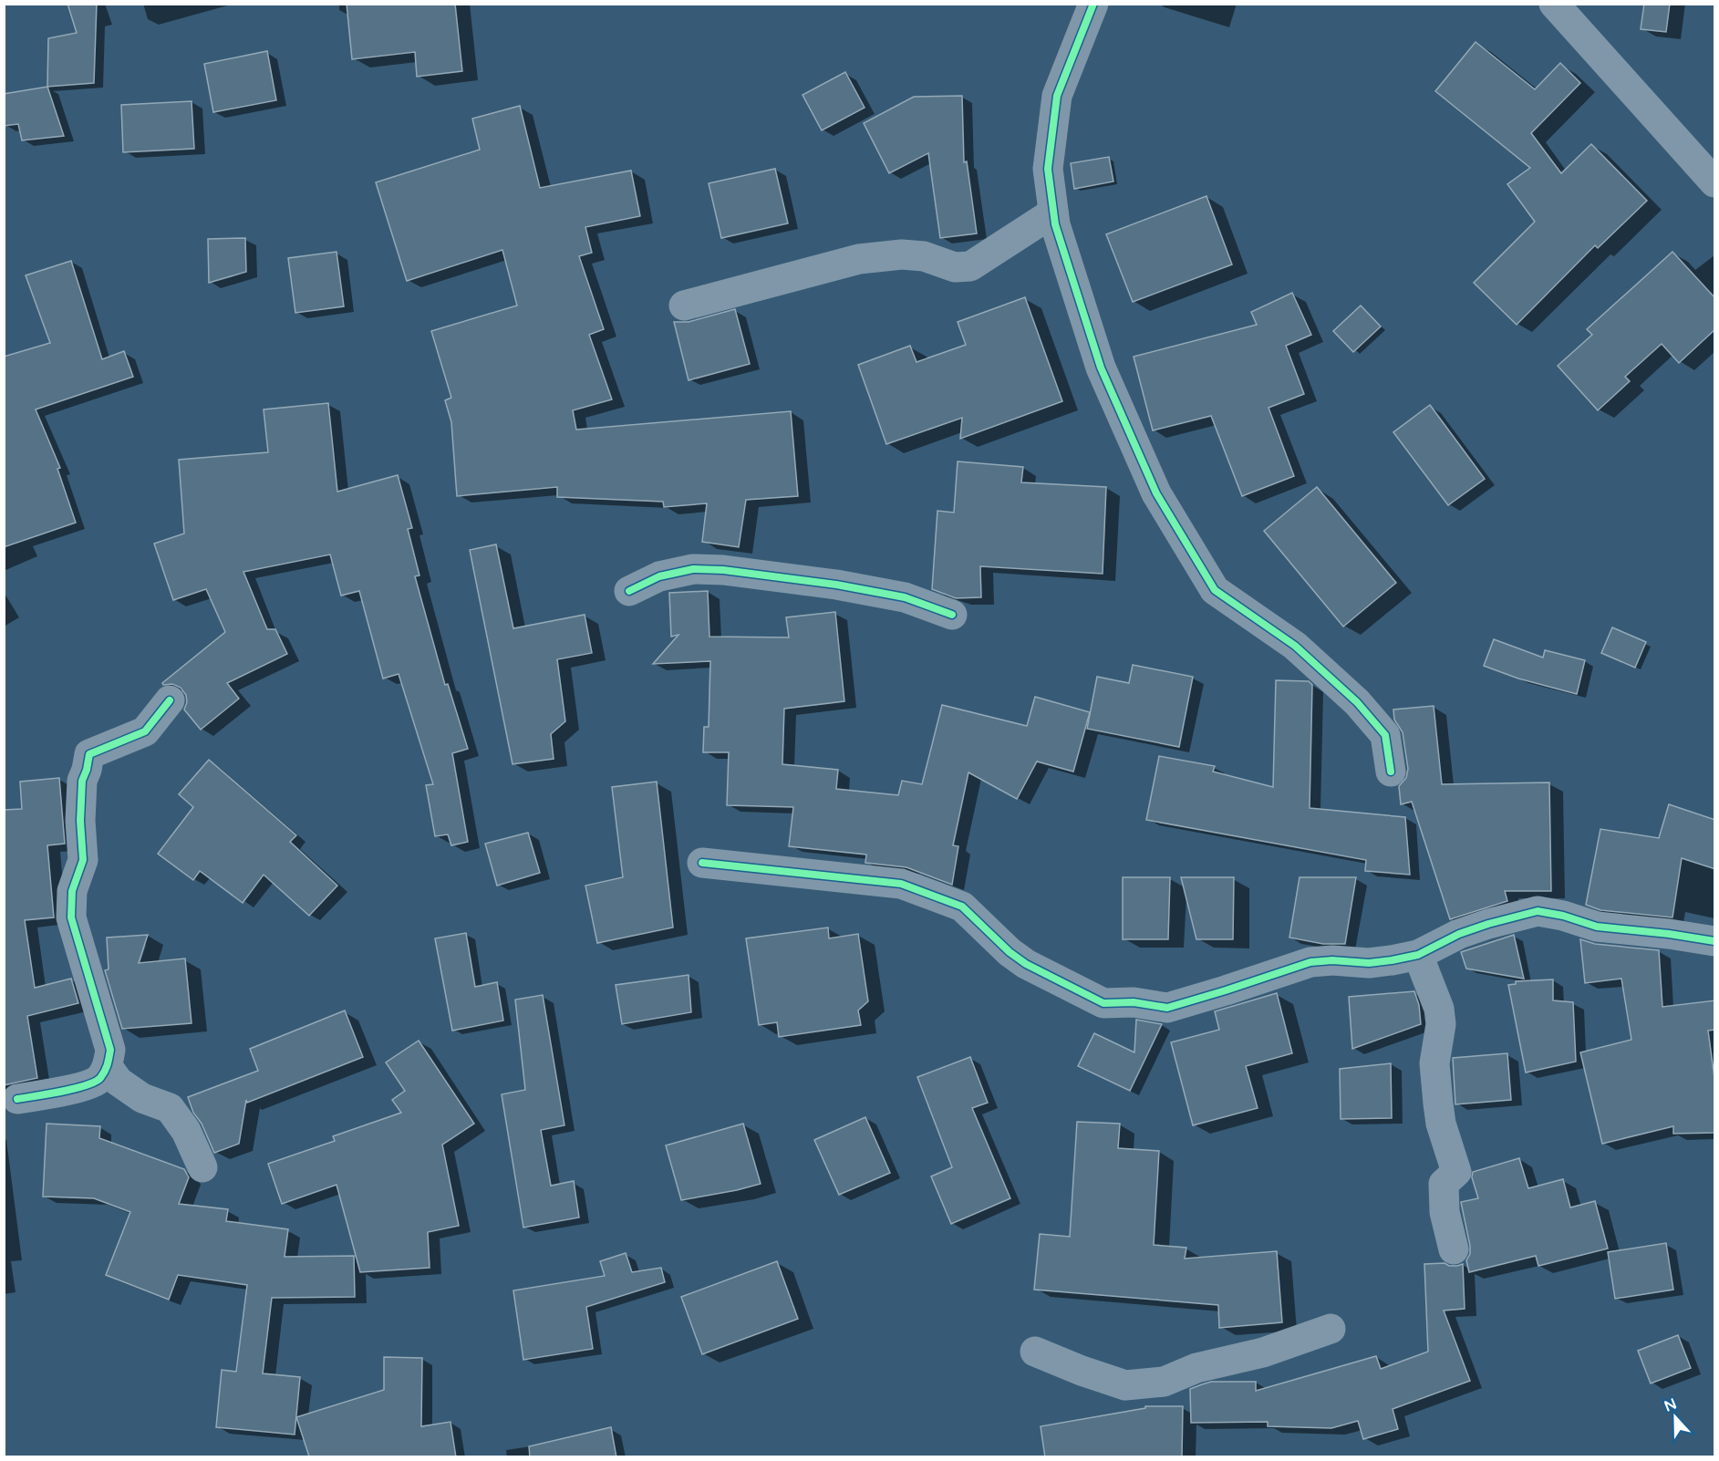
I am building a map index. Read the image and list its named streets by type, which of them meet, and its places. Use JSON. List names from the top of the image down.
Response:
{
  "north": "top"
}
